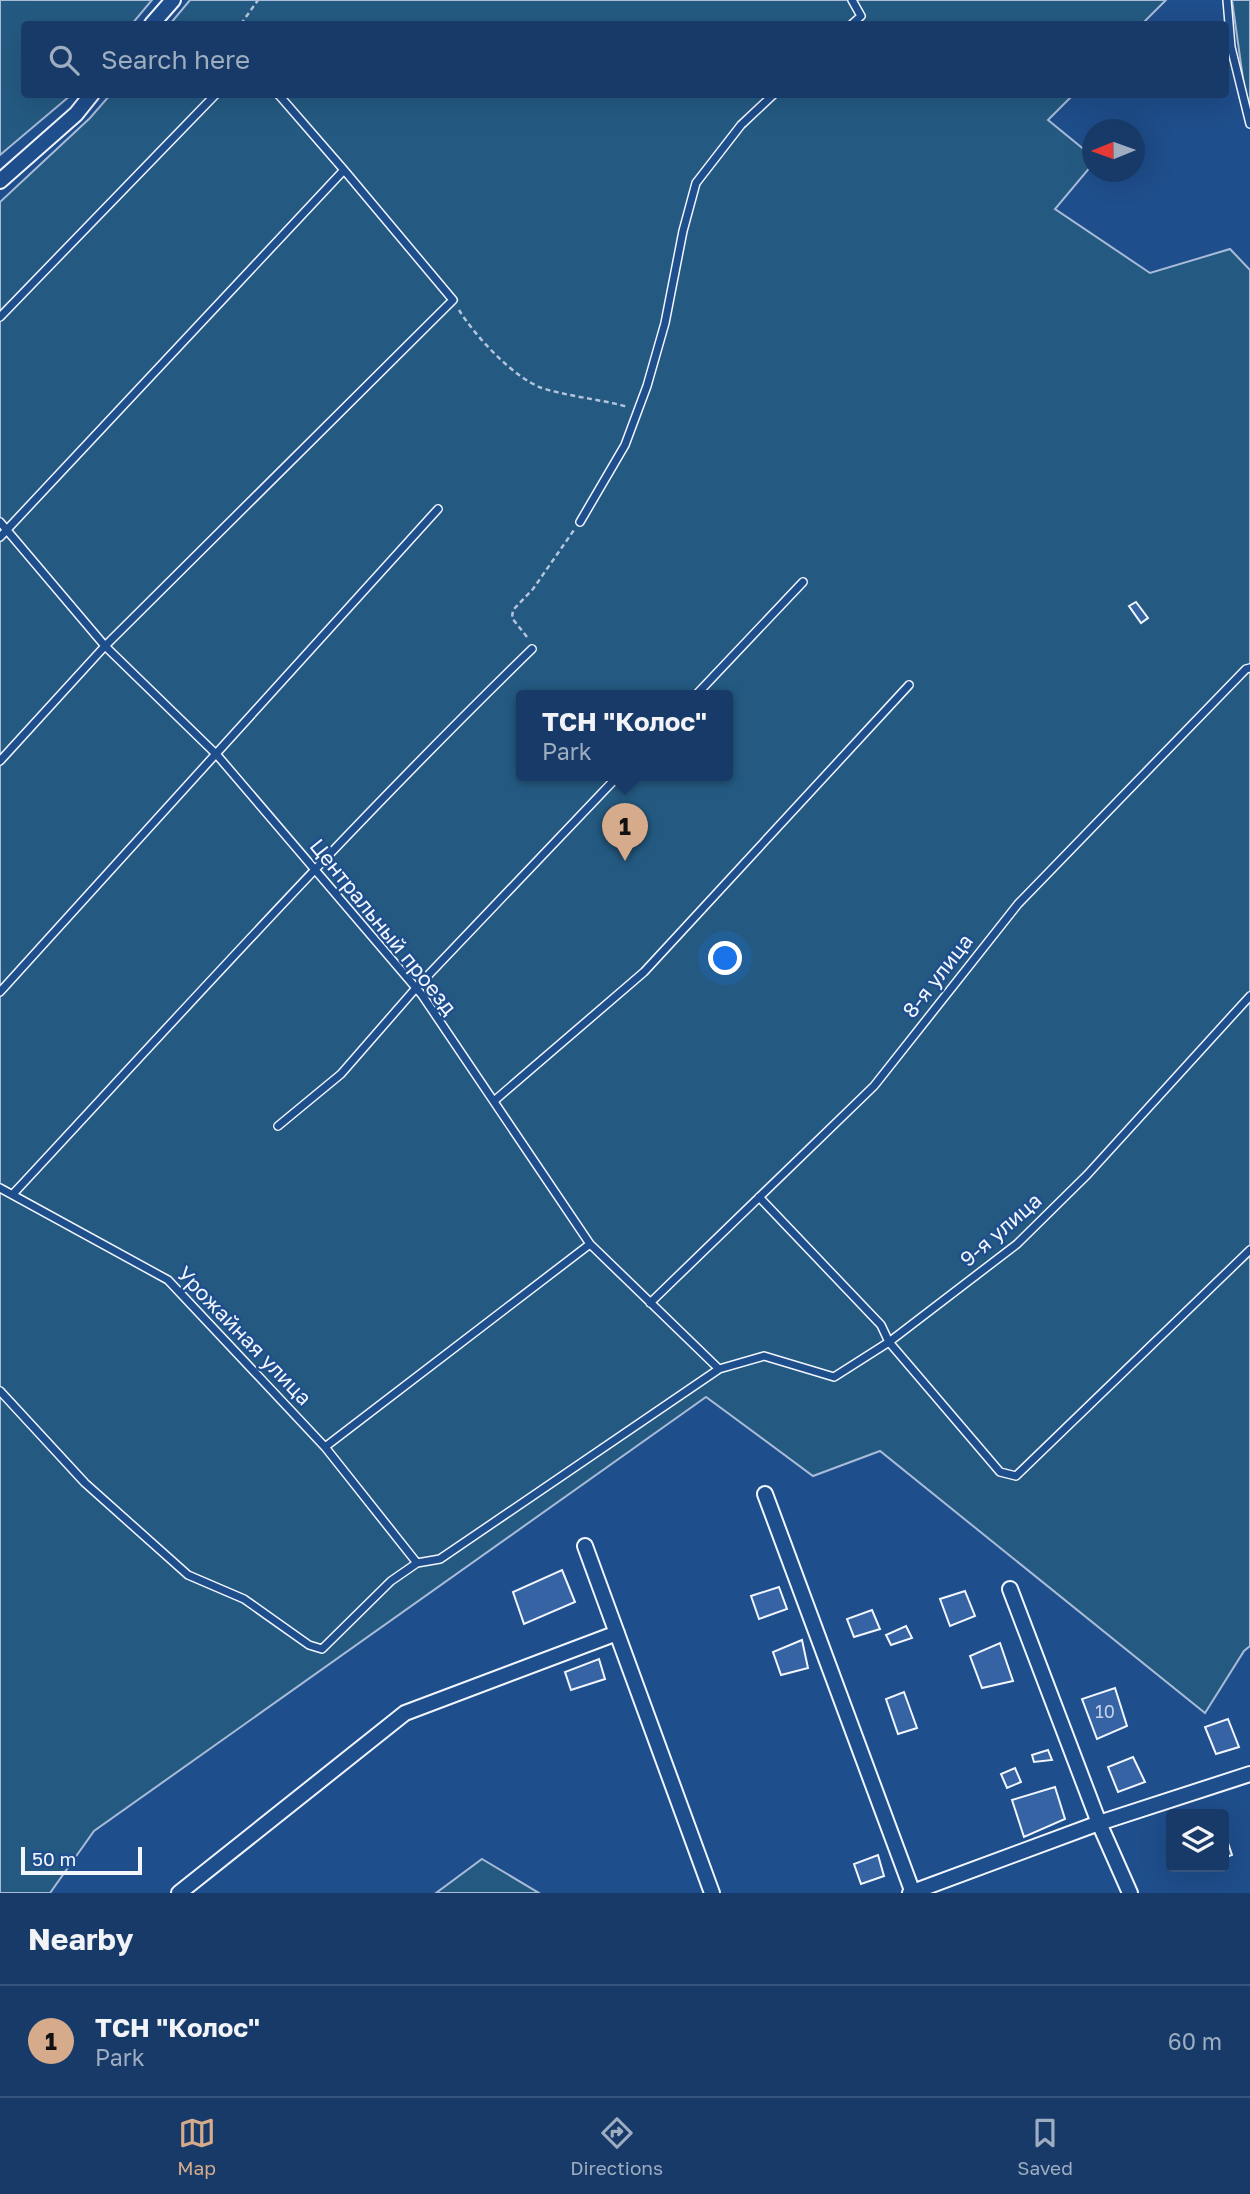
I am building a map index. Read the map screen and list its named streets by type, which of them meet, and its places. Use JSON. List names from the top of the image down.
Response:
{
  "streets": {
    "lane": [
      "Центральный проезд",
      "8-я улица",
      "9-я улица",
      "Урожайная улица"
    ]
  },
  "crossings": [
    ["Центральный проезд", "8-я улица"],
    ["Центральный проезд", "9-я улица"],
    ["9-я улица", "Урожайная улица"]
  ],
  "house_numbers": ["10"],
  "scale_bar": "50 m",
  "north": "left",
  "page": {
    "search": "Search here",
    "popup": ["ТСН \"Колос\"", "Park"],
    "pins": "1",
    "scale": "50 m",
    "heading": "Nearby",
    "list": [
      {
        "mark": "1",
        "name": "ТСН \"Колос\"",
        "note": "Park",
        "value": "60 m"
      }
    ],
    "nav": ["Map", "Directions", "Saved"]
  }
}
